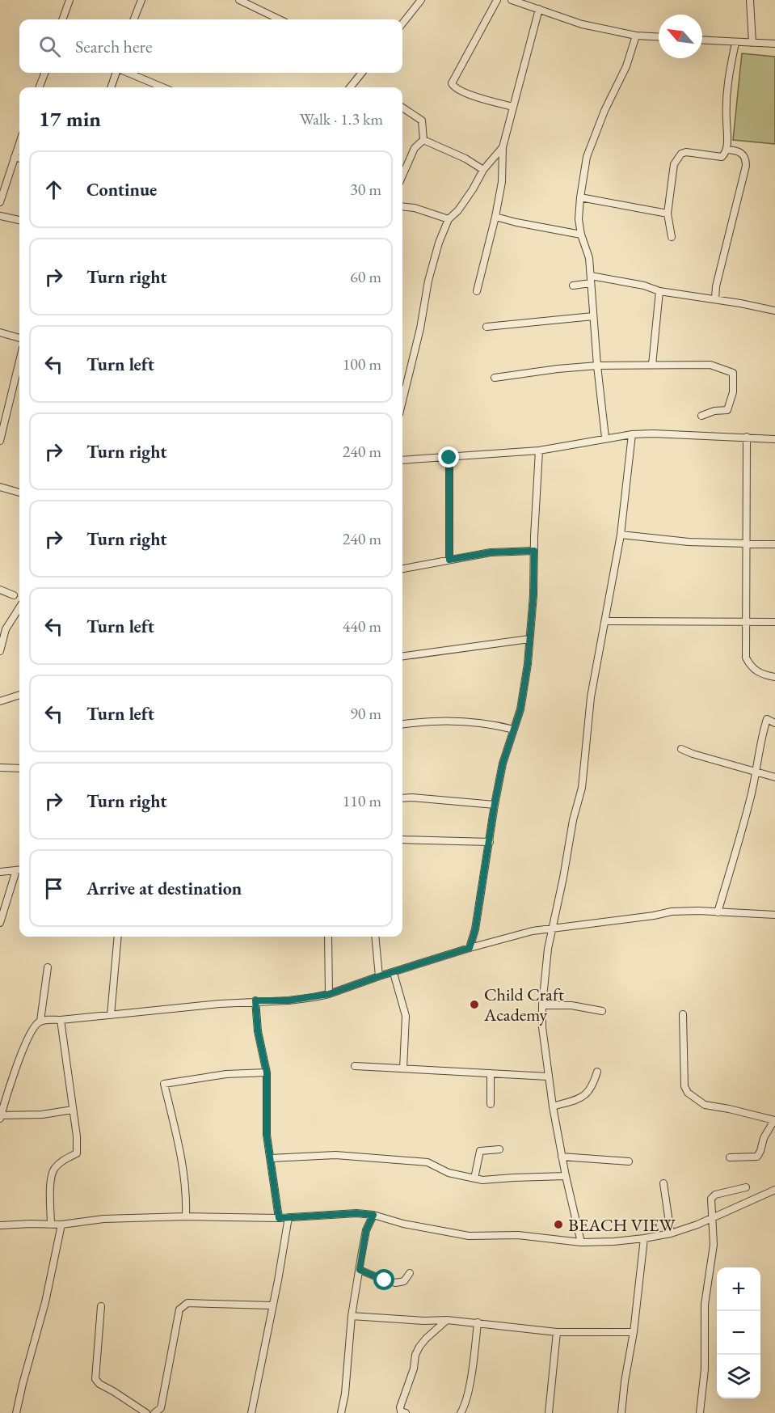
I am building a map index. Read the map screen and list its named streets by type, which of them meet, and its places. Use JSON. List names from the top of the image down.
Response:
{
  "places": ["Child Craft Academy", "BEACH VIEW"],
  "north": "top left",
  "page": {
    "search": "Search here",
    "heading": ["17 min", "Walk · 1.3 km"],
    "list": [
      ["Continue", "30 m"],
      ["Turn right", "60 m"],
      ["Turn left", "100 m"],
      ["Turn right", "240 m"],
      ["Turn right", "240 m"],
      ["Turn left", "440 m"],
      ["Turn left", "90 m"],
      ["Turn right", "110 m"],
      "Arrive at destination"
    ],
    "map_buttons": ["+", "−"]
  }
}
